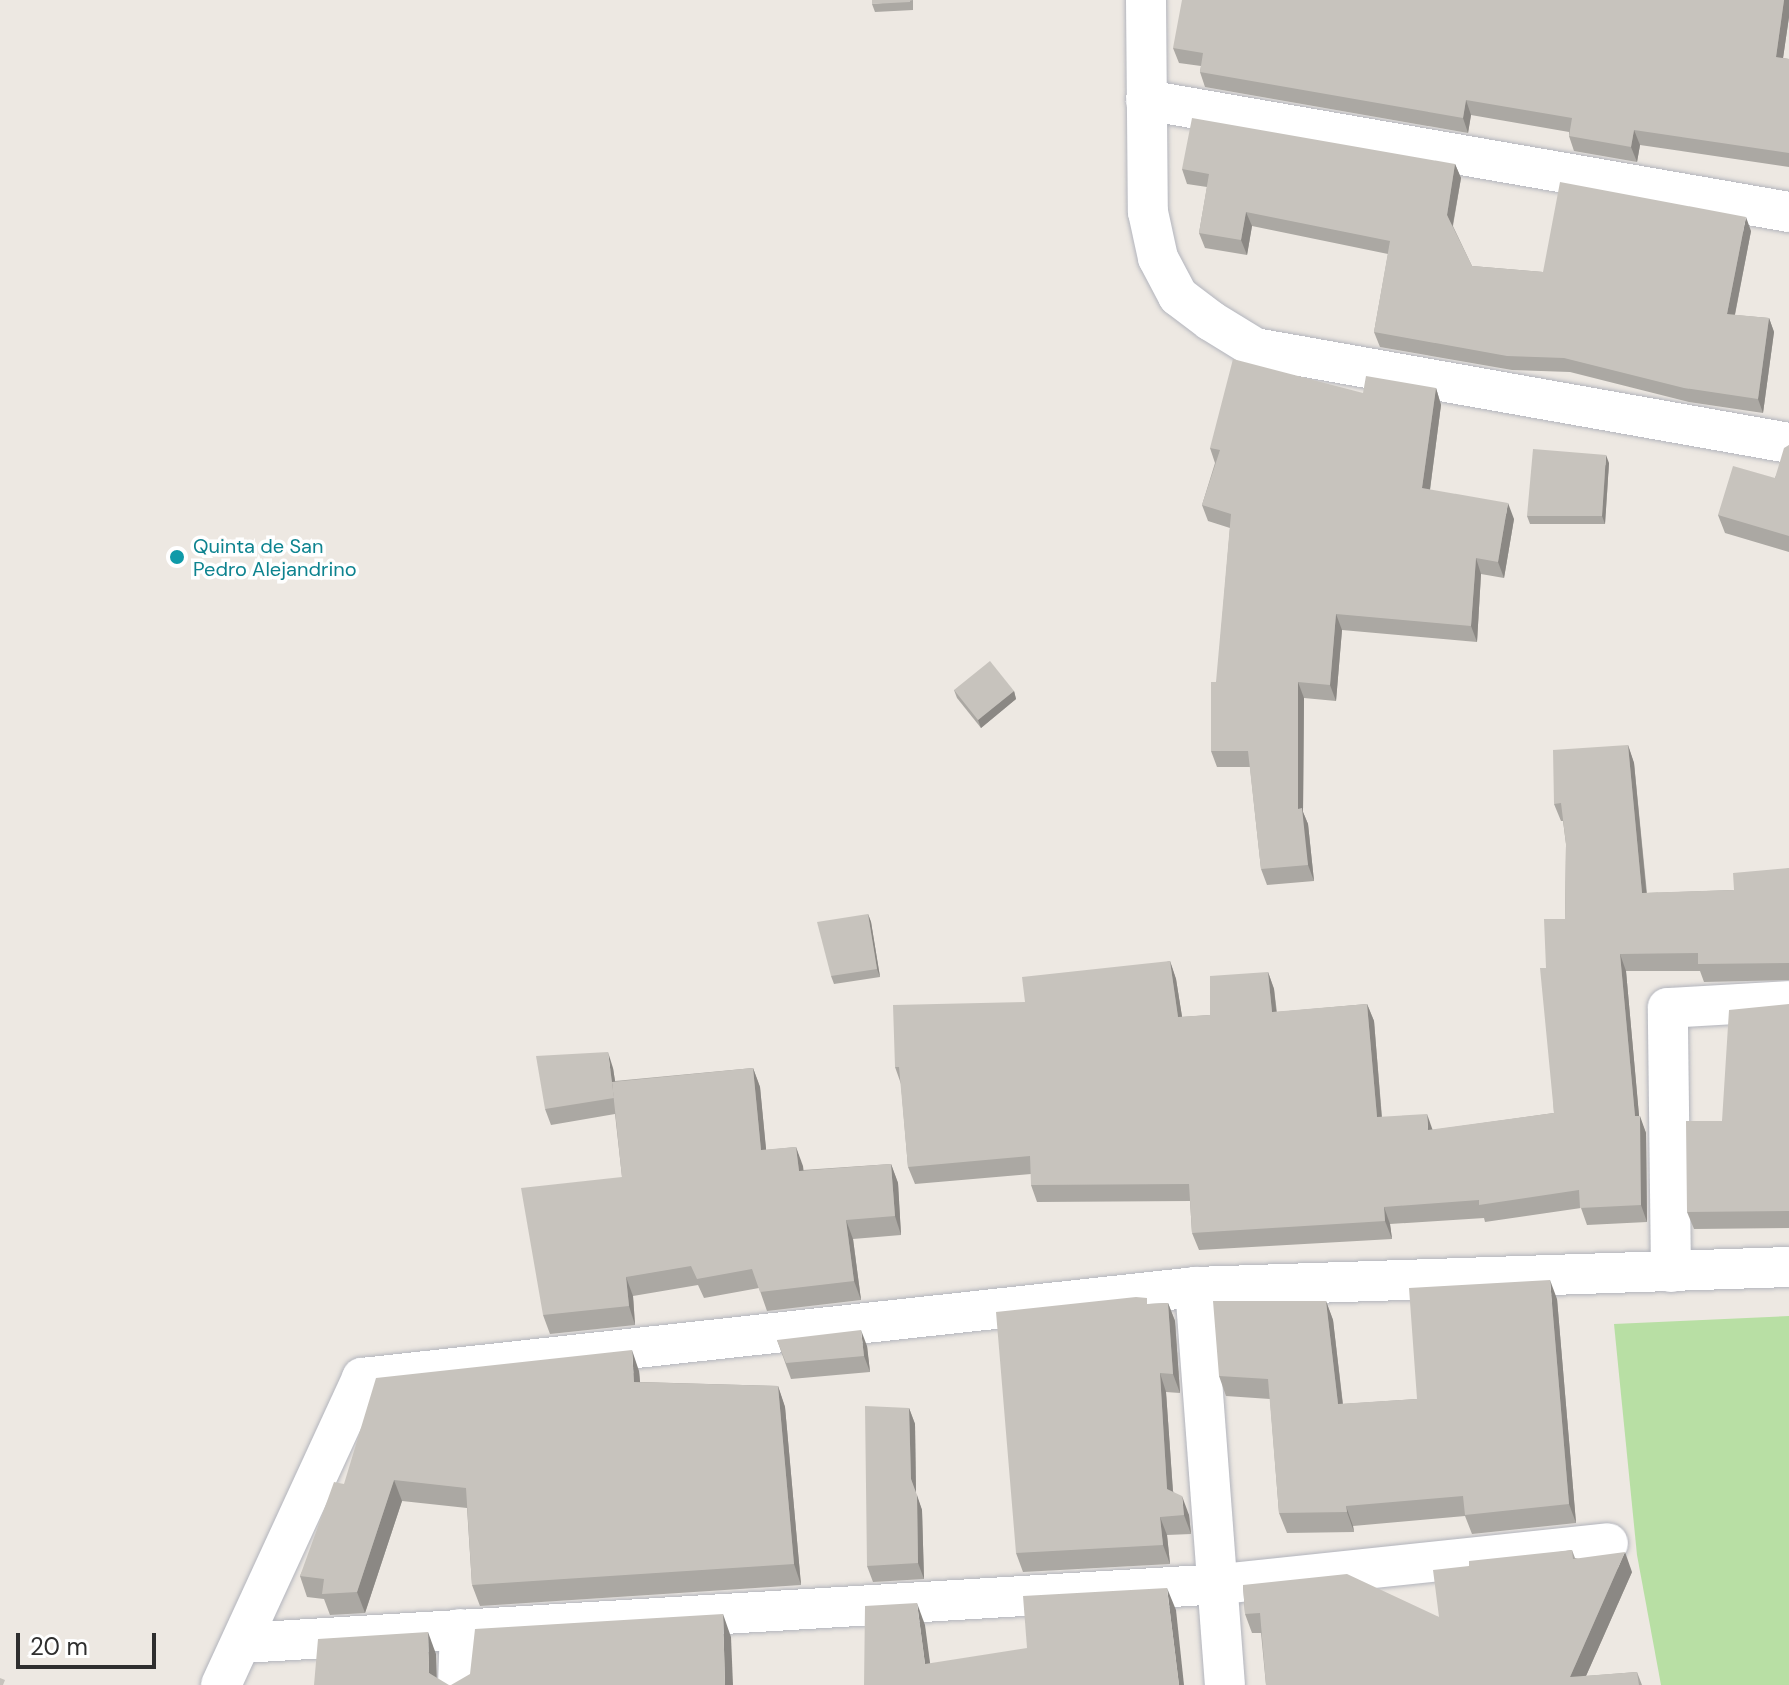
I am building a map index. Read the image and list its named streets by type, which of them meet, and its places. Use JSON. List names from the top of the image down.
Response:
{
  "places": ["Quinta de San Pedro Alejandrino"],
  "scale_bar": "20 m"
}
